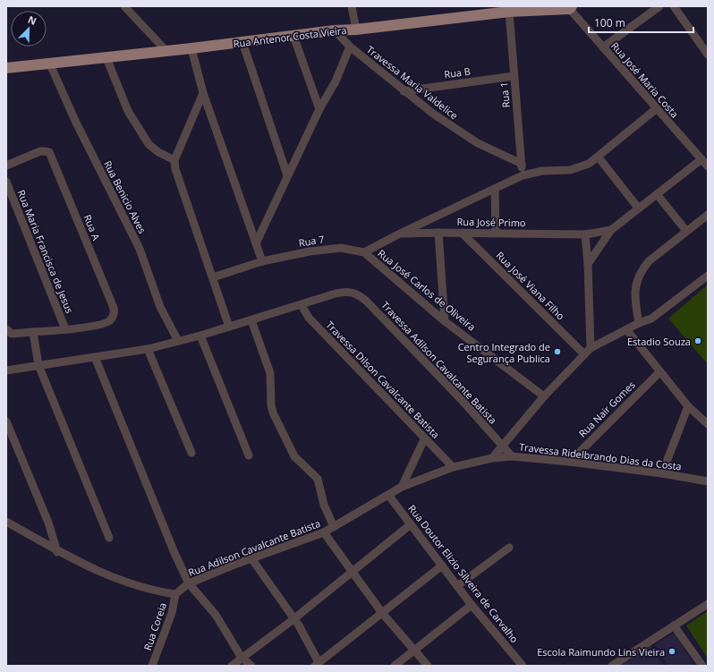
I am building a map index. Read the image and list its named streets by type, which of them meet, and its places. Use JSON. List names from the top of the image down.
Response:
{
  "streets": {
    "main road": ["Rua Antenor Costa Vieira"],
    "street": [
      "Rua B",
      "Rua José Maria Costa",
      "Travessa Maria Valdelice",
      "Rua 1",
      "Rua Benicio Alves",
      "Rua José Primo",
      "Rua A",
      "Rua 7",
      "Rua Maria Francisca de Jesus",
      "Rua José Viana Filho",
      "Rua José Carlos de Oliveira",
      "Travessa Adilson Cavalcante Batista",
      "Travessa Dilson Cavalcante Batista",
      "Rua Nair Gomes",
      "Travessa Ridelbrando Dias da Costa",
      "Rua Adilson Cavalcante Batista",
      "Rua Doutor Elizio Silveira de Carvalho",
      "Rua Coreia"
    ]
  },
  "crossings": [
    ["Rua Antenor Costa Vieira", "Rua José Maria Costa"],
    ["Rua Antenor Costa Vieira", "Travessa Maria Valdelice"],
    ["Rua Antenor Costa Vieira", "Rua 1"],
    ["Rua Antenor Costa Vieira", "Rua Benicio Alves"],
    ["Rua B", "Travessa Maria Valdelice"],
    ["Rua B", "Rua 1"],
    ["Travessa Maria Valdelice", "Rua 1"],
    ["Rua José Primo", "Rua José Viana Filho"],
    ["Rua A", "Rua Maria Francisca de Jesus"],
    ["Rua 7", "Rua José Carlos de Oliveira"],
    ["Travessa Adilson Cavalcante Batista", "Travessa Dilson Cavalcante Batista"],
    ["Travessa Adilson Cavalcante Batista", "Travessa Ridelbrando Dias da Costa"],
    ["Travessa Adilson Cavalcante Batista", "Rua Adilson Cavalcante Batista"],
    ["Travessa Dilson Cavalcante Batista", "Rua Adilson Cavalcante Batista"],
    ["Rua Nair Gomes", "Travessa Ridelbrando Dias da Costa"],
    ["Travessa Ridelbrando Dias da Costa", "Rua Adilson Cavalcante Batista"],
    ["Rua Adilson Cavalcante Batista", "Rua Doutor Elizio Silveira de Carvalho"],
    ["Rua Adilson Cavalcante Batista", "Rua Coreia"]
  ],
  "places": ["Estadio Souza", "Centro Integrado de Segurança Publica", "Escola Raimundo Lins Vieira"],
  "scale_bar": "100 m",
  "north": "top right"
}
